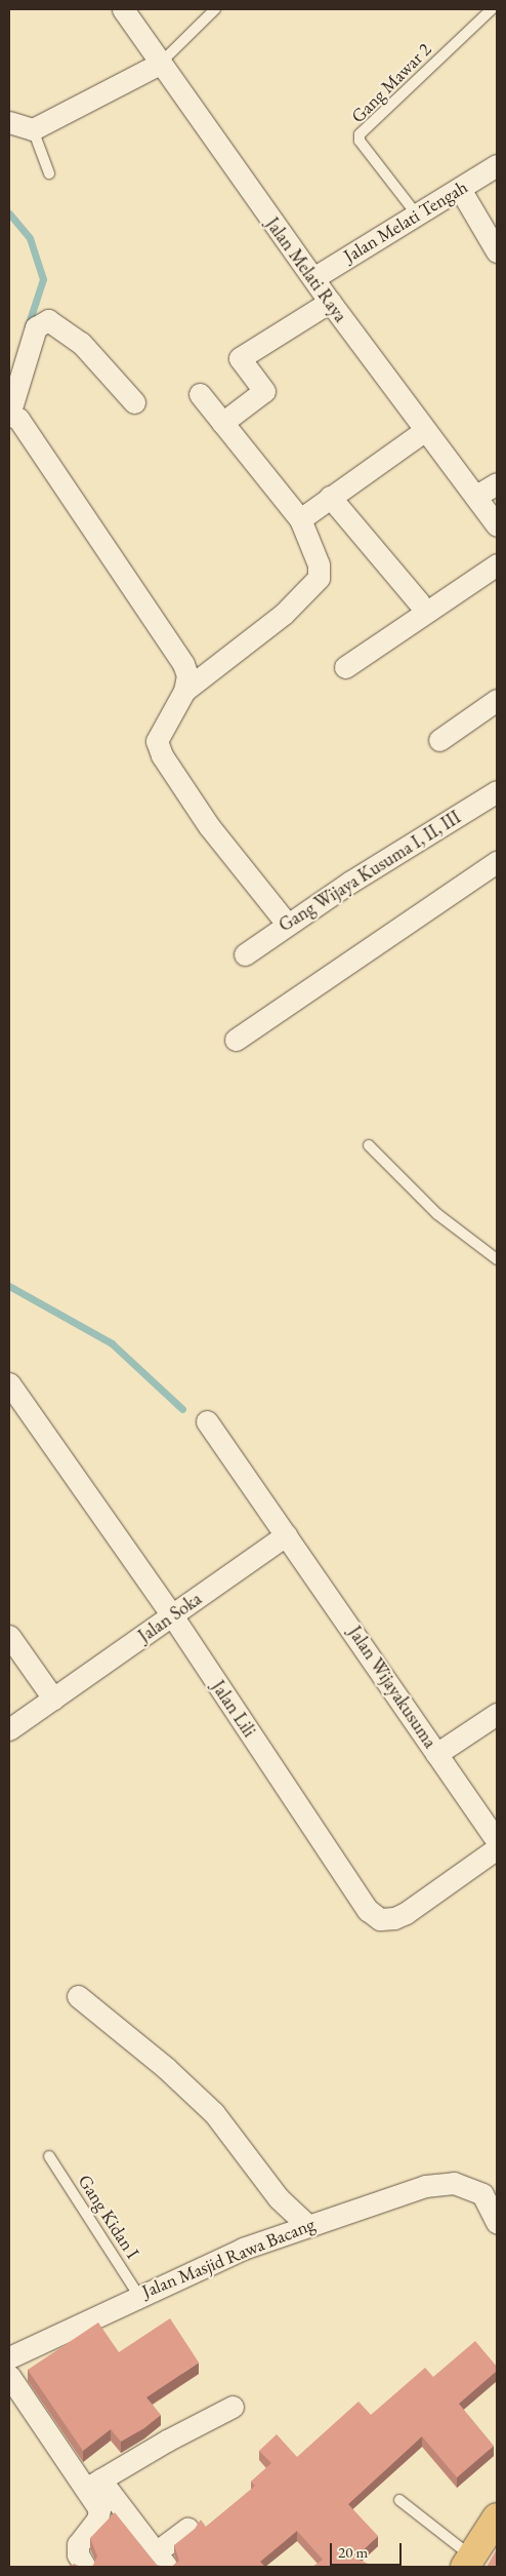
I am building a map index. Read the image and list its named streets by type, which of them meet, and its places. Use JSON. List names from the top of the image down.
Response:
{
  "streets": {
    "street": [
      "Jalan Melati Tengah",
      "Jalan Melati Raya",
      "Gang Wijaya Kusuma I, II, III",
      "Jalan Soka",
      "Jalan Wijayakusuma",
      "Jalan Lili",
      "Jalan Masjid Rawa Bacang"
    ],
    "lane": ["Gang Mawar 2", "Gang Kidan I"]
  },
  "crossings": [
    ["Gang Mawar 2", "Jalan Melati Tengah"],
    ["Jalan Melati Tengah", "Jalan Melati Raya"],
    ["Jalan Soka", "Jalan Wijayakusuma"],
    ["Jalan Soka", "Jalan Lili"],
    ["Gang Kidan I", "Jalan Masjid Rawa Bacang"]
  ],
  "scale_bar": "20 m"
}
